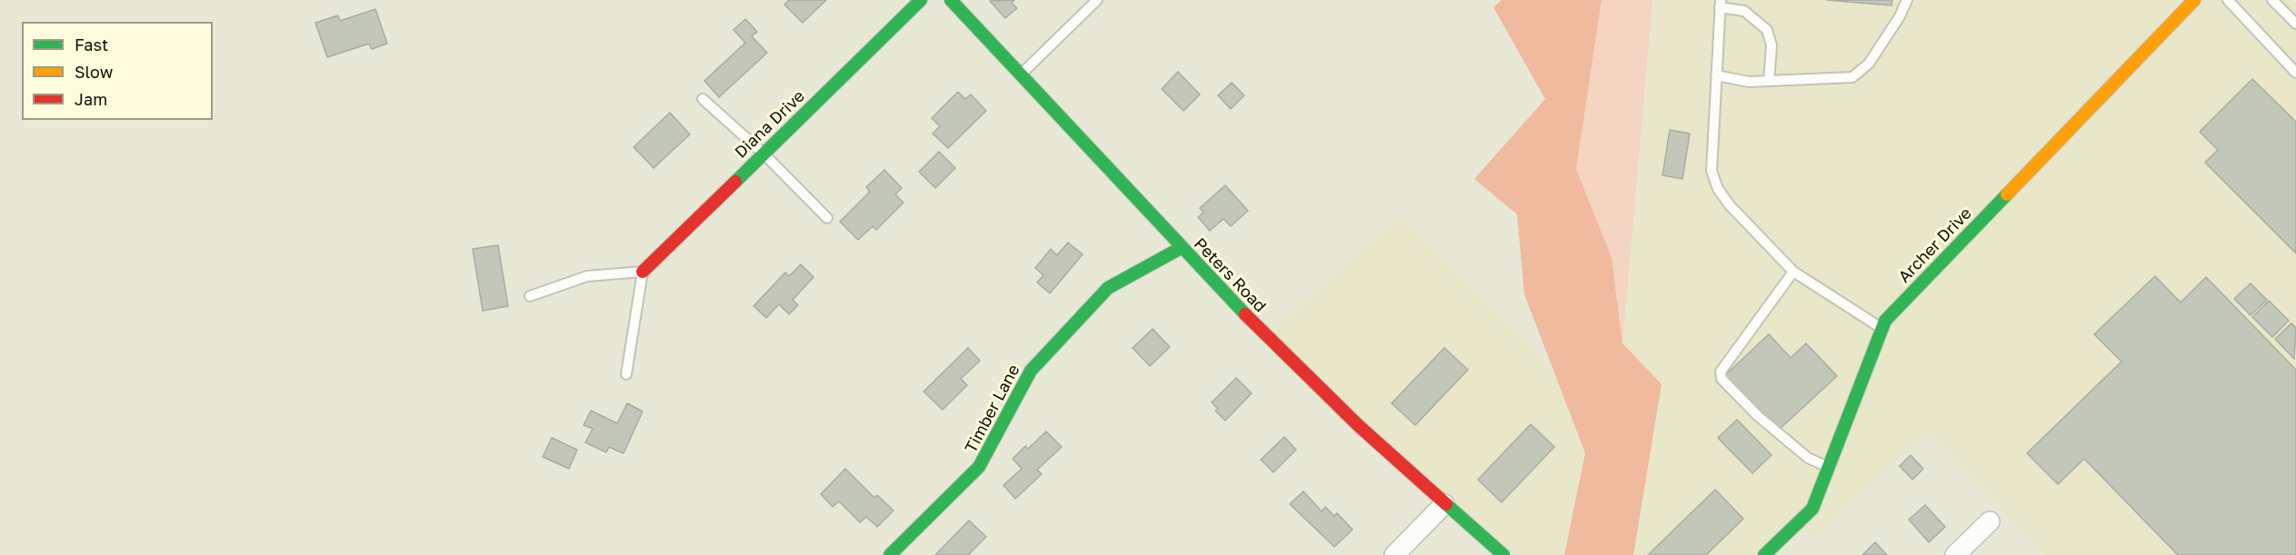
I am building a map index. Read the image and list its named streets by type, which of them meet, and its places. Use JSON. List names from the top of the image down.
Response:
{
  "streets": {
    "street": [
      "Diana Drive",
      "Archer Drive",
      "Peters Road",
      "Timber Lane"
    ]
  },
  "crossings": [
    ["Peters Road", "Timber Lane"]
  ],
  "legend": ["Fast", "Slow", "Jam"]
}
